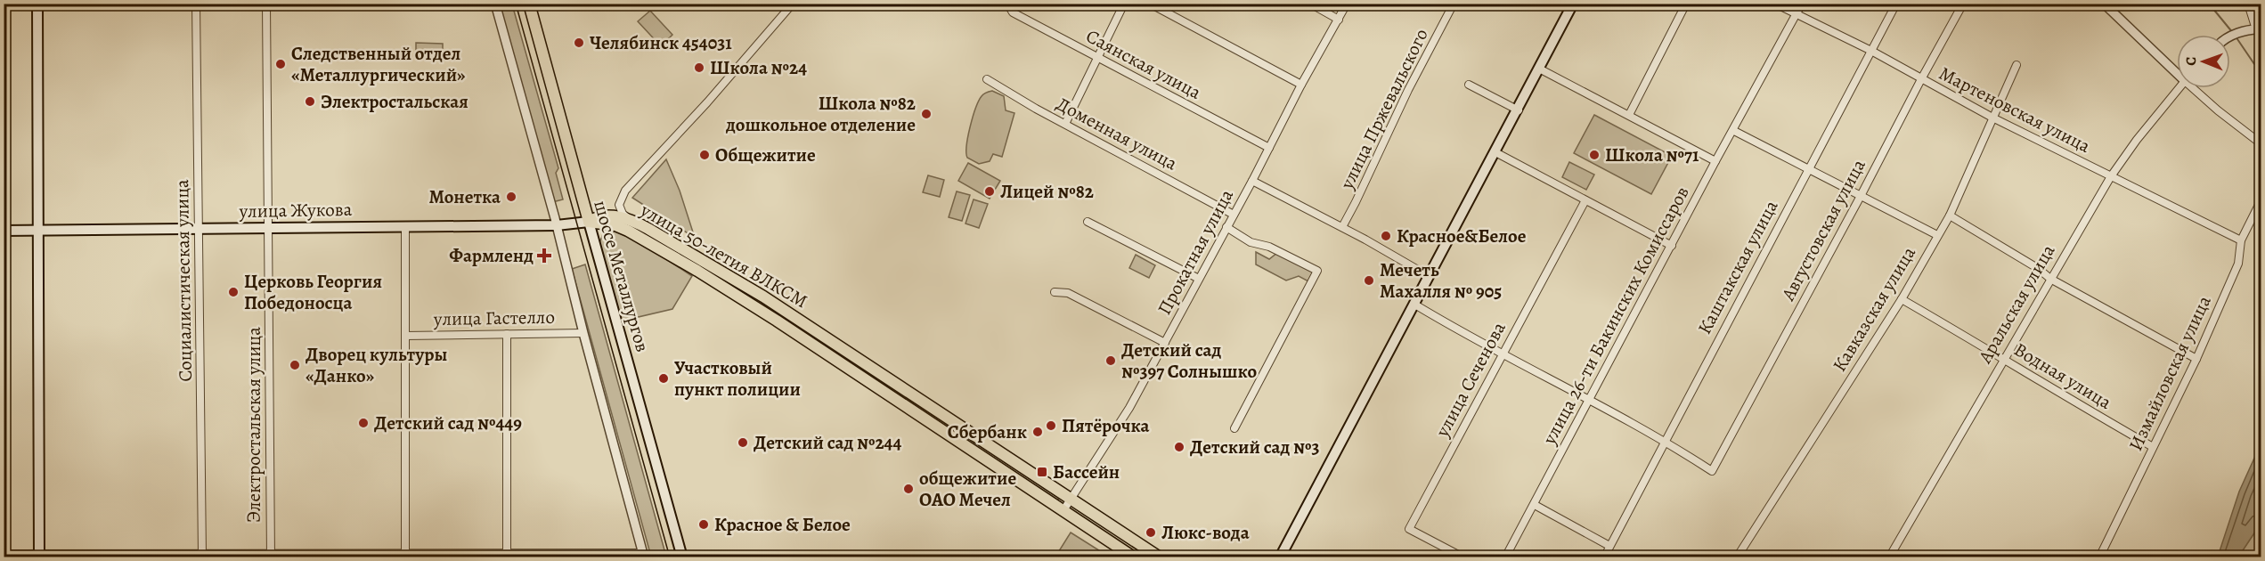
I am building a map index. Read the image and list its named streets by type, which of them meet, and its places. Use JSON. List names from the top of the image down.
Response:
{
  "streets": {
    "main road": ["улица Жукова", "улица 50-летия ВЛКСМ", "шоссе Металлургов"],
    "street": [
      "Саянская улица",
      "улица Пржевальского",
      "Мартеновская улица",
      "Доменная улица",
      "Августовская улица",
      "Прокатная улица",
      "Каштакская улица",
      "Социалистическая улица",
      "Аральская улица",
      "Кавказская улица",
      "улица 26-ти Бакинских Комиссаров",
      "улица Гастелло",
      "Измайловская улица",
      "Водная улица",
      "улица Сеченова",
      "Электростальская улица"
    ]
  },
  "crossings": [
    ["Саянская улица", "Прокатная улица"],
    ["Мартеновская улица", "Августовская улица"],
    ["Мартеновская улица", "Каштакская улица"],
    ["Мартеновская улица", "Аральская улица"],
    ["Мартеновская улица", "Кавказская улица"],
    ["Мартеновская улица", "улица 26-ти Бакинских Комиссаров"],
    ["Мартеновская улица", "Измайловская улица"],
    ["Доменная улица", "Прокатная улица"],
    ["улица Жукова", "улица 50-летия ВЛКСМ"],
    ["улица Жукова", "шоссе Металлургов"],
    ["улица Жукова", "Социалистическая улица"],
    ["улица Жукова", "Электростальская улица"],
    ["Августовская улица", "Каштакская улица"],
    ["Прокатная улица", "улица 50-летия ВЛКСМ"],
    ["улица 50-летия ВЛКСМ", "шоссе Металлургов"],
    ["Аральская улица", "Водная улица"],
    ["Кавказская улица", "Водная улица"],
    ["Измайловская улица", "Водная улица"]
  ],
  "places": {
    "other": [
      "Челябинск 454031",
      "Следственный отдел «Металлургический»",
      "Школа №24",
      "Электростальская",
      "Школа №82 дошкольное отделение",
      "Общежитие",
      "Школа №71",
      "Лицей №82",
      "Монетка",
      "Красное&Белое",
      "Мечеть Махалля № 905",
      "Церковь Георгия Победоносца",
      "Детский сад №397 Солнышко",
      "Дворец культуры «Данко»",
      "Участковый пункт полиции",
      "Детский сад №449",
      "Пятёрочка",
      "Сбербанк",
      "Детский сад №244",
      "Детский сад №3",
      "общежитие ОАО Мечел",
      "Красное & Белое",
      "Люкс-вода"
    ],
    "health": ["Фармленд"],
    "transit": ["Бассейн"]
  },
  "north": "left"
}
